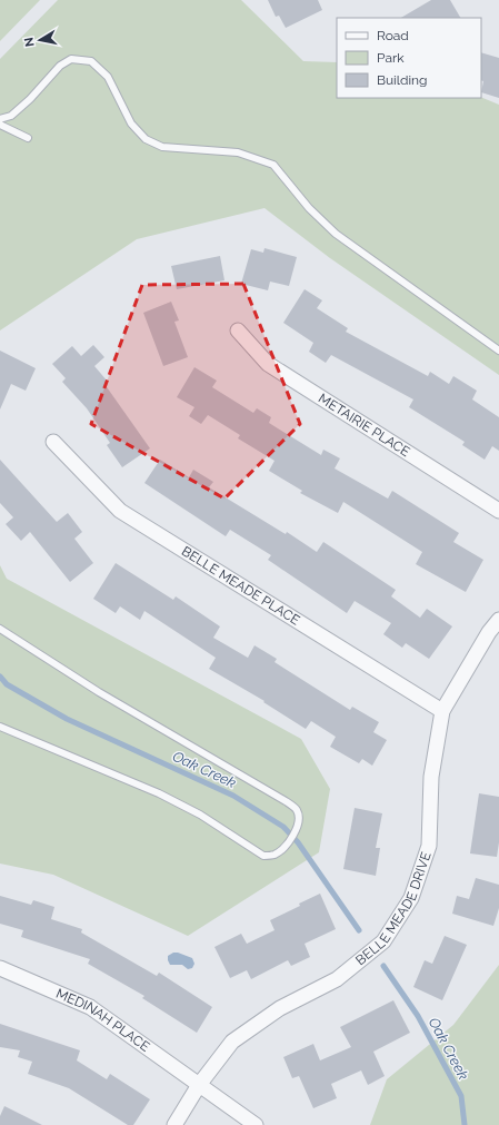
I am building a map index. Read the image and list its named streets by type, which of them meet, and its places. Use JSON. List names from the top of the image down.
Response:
{
  "streets": {
    "street": [
      "METAIRIE PLACE",
      "BELLE MEADE PLACE",
      "BELLE MEADE DRIVE",
      "MEDINAH PLACE"
    ]
  },
  "crossings": [
    ["BELLE MEADE PLACE", "BELLE MEADE DRIVE"],
    ["BELLE MEADE DRIVE", "MEDINAH PLACE"]
  ],
  "water": ["Oak Creek"],
  "legend": ["Road", "Park", "Building"],
  "north": "left"
}
